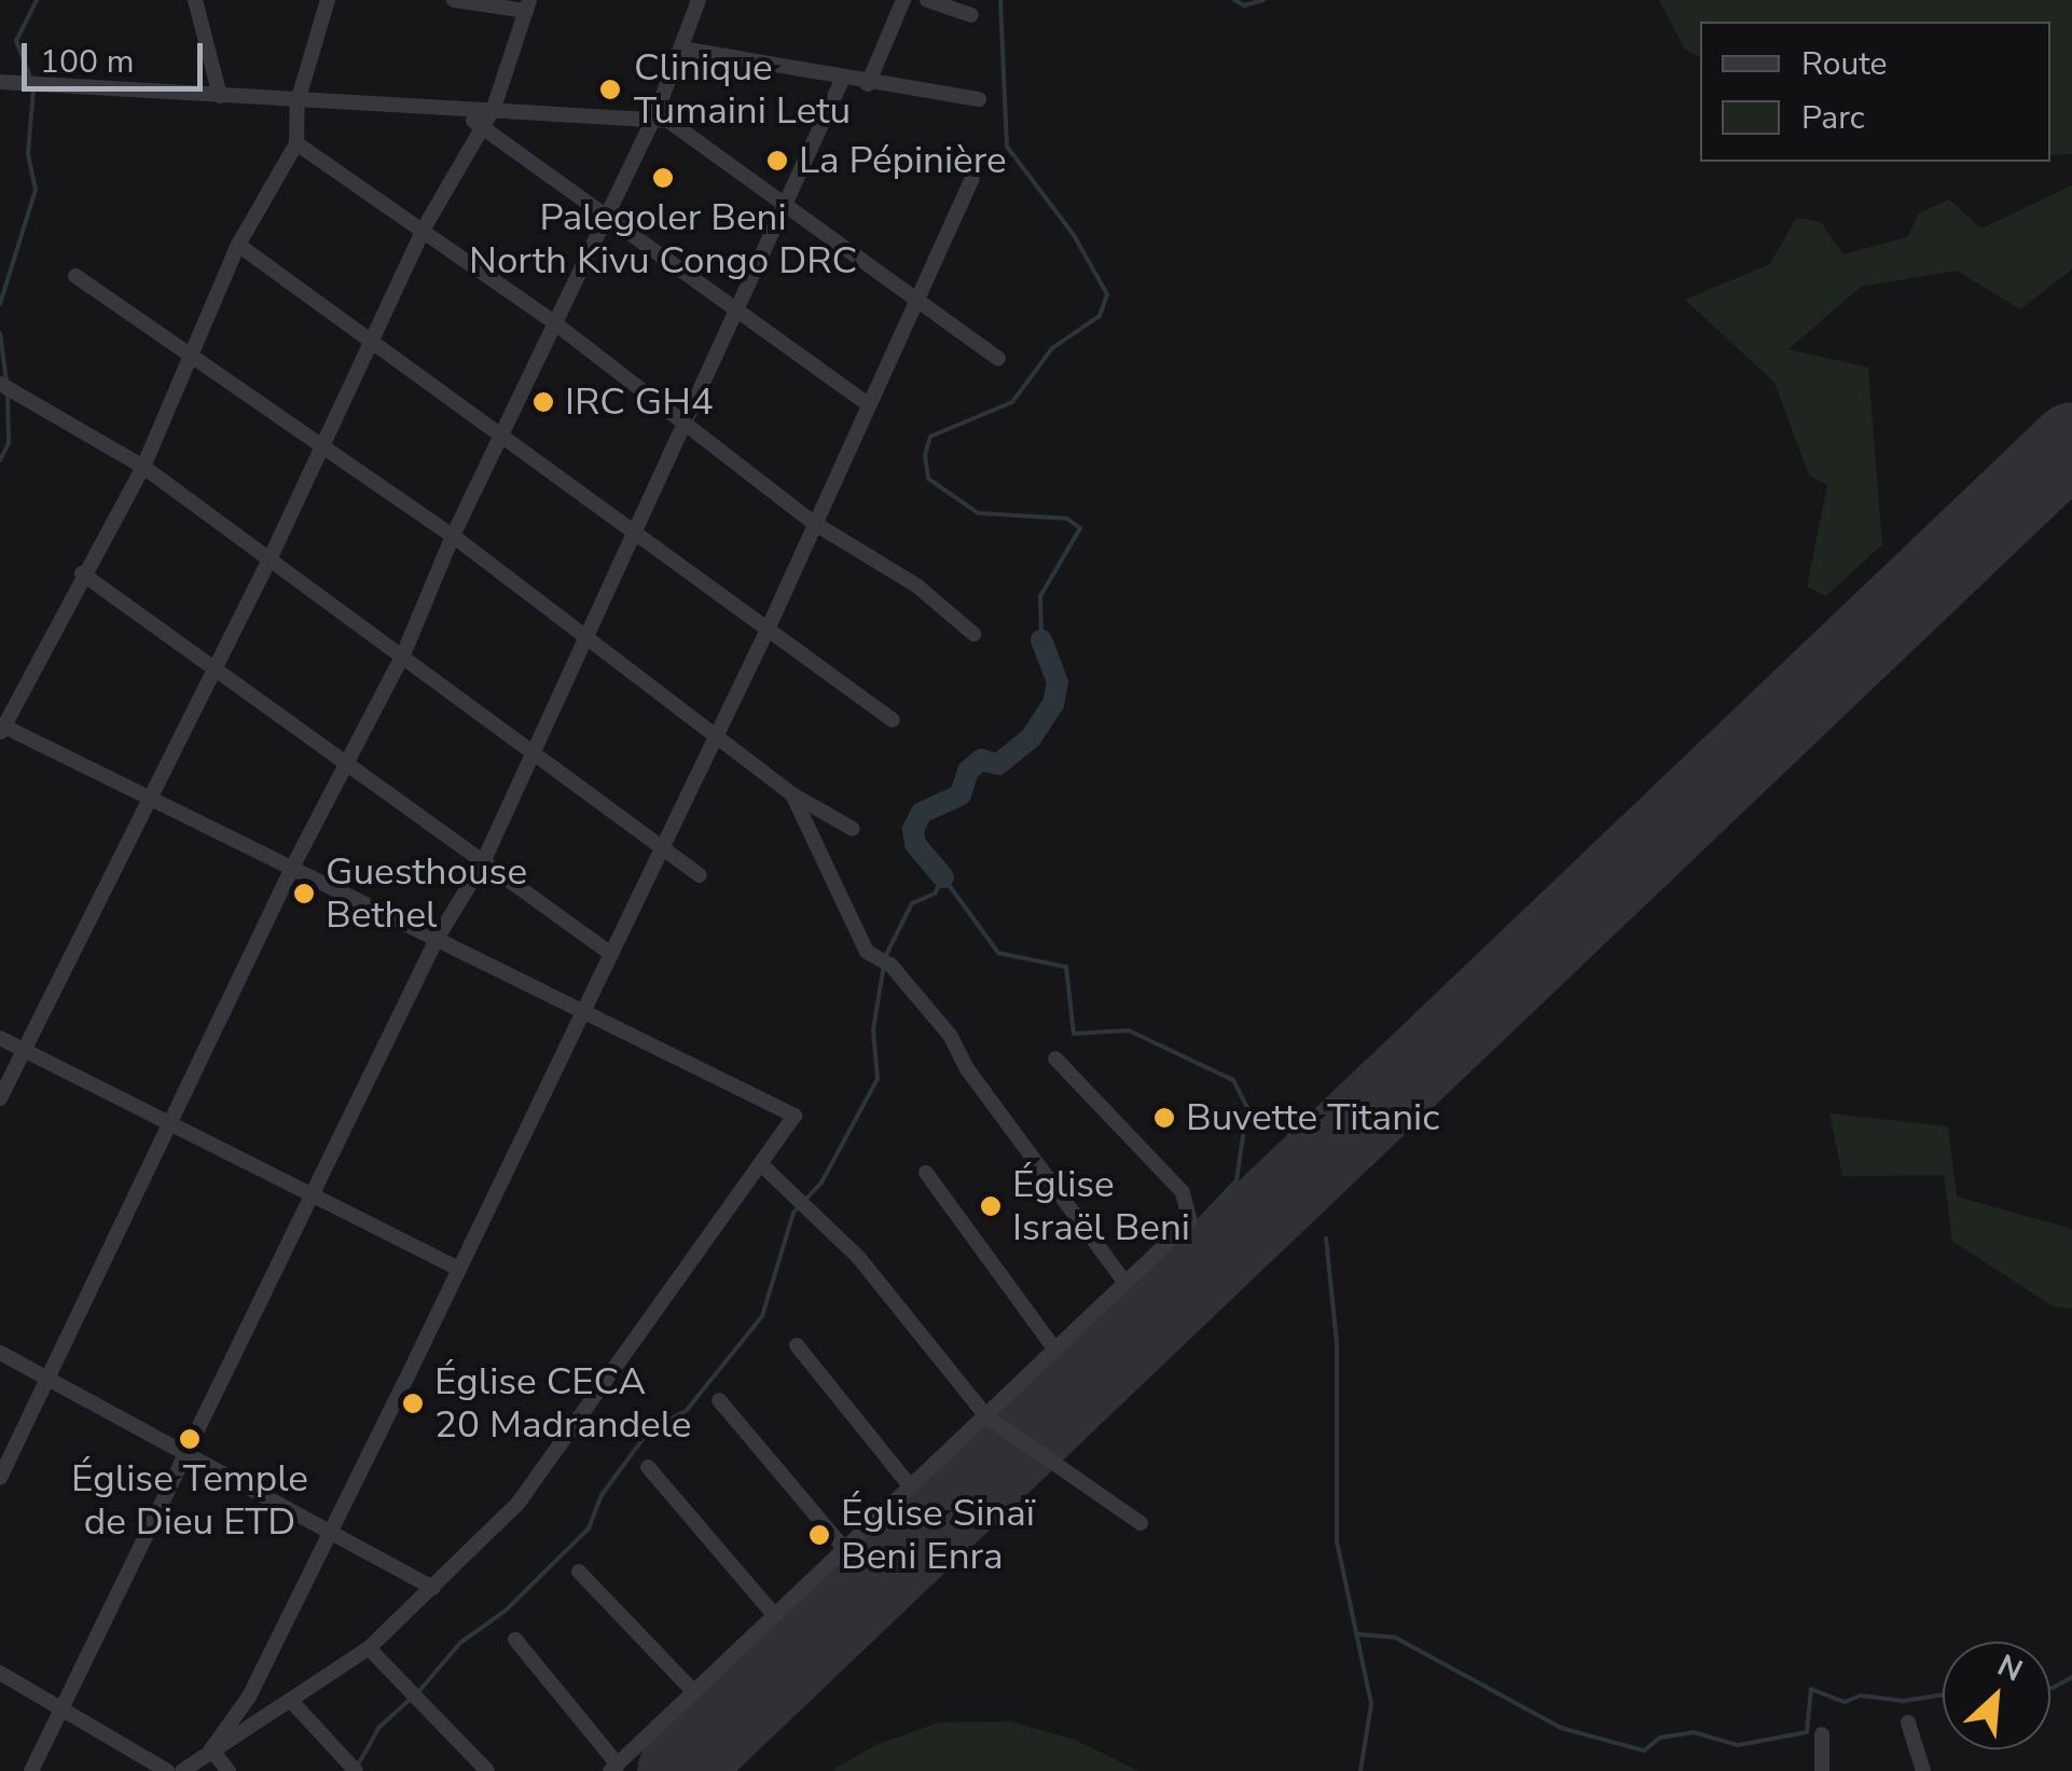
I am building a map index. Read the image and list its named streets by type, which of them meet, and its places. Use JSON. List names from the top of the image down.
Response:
{
  "places": [
    "Clinique Tumaini Letu",
    "La Pépinière",
    "Palegoler Beni North Kivu Congo DRC",
    "IRC GH4",
    "Guesthouse Bethel",
    "Buvette Titanic",
    "Église Israël Beni",
    "Église CECA 20 Madrandele",
    "Église Temple de Dieu ETD",
    "Église Sinaï Beni Enra"
  ],
  "legend": ["Route", "Parc"],
  "scale_bar": "100 m",
  "north": "top right"
}
